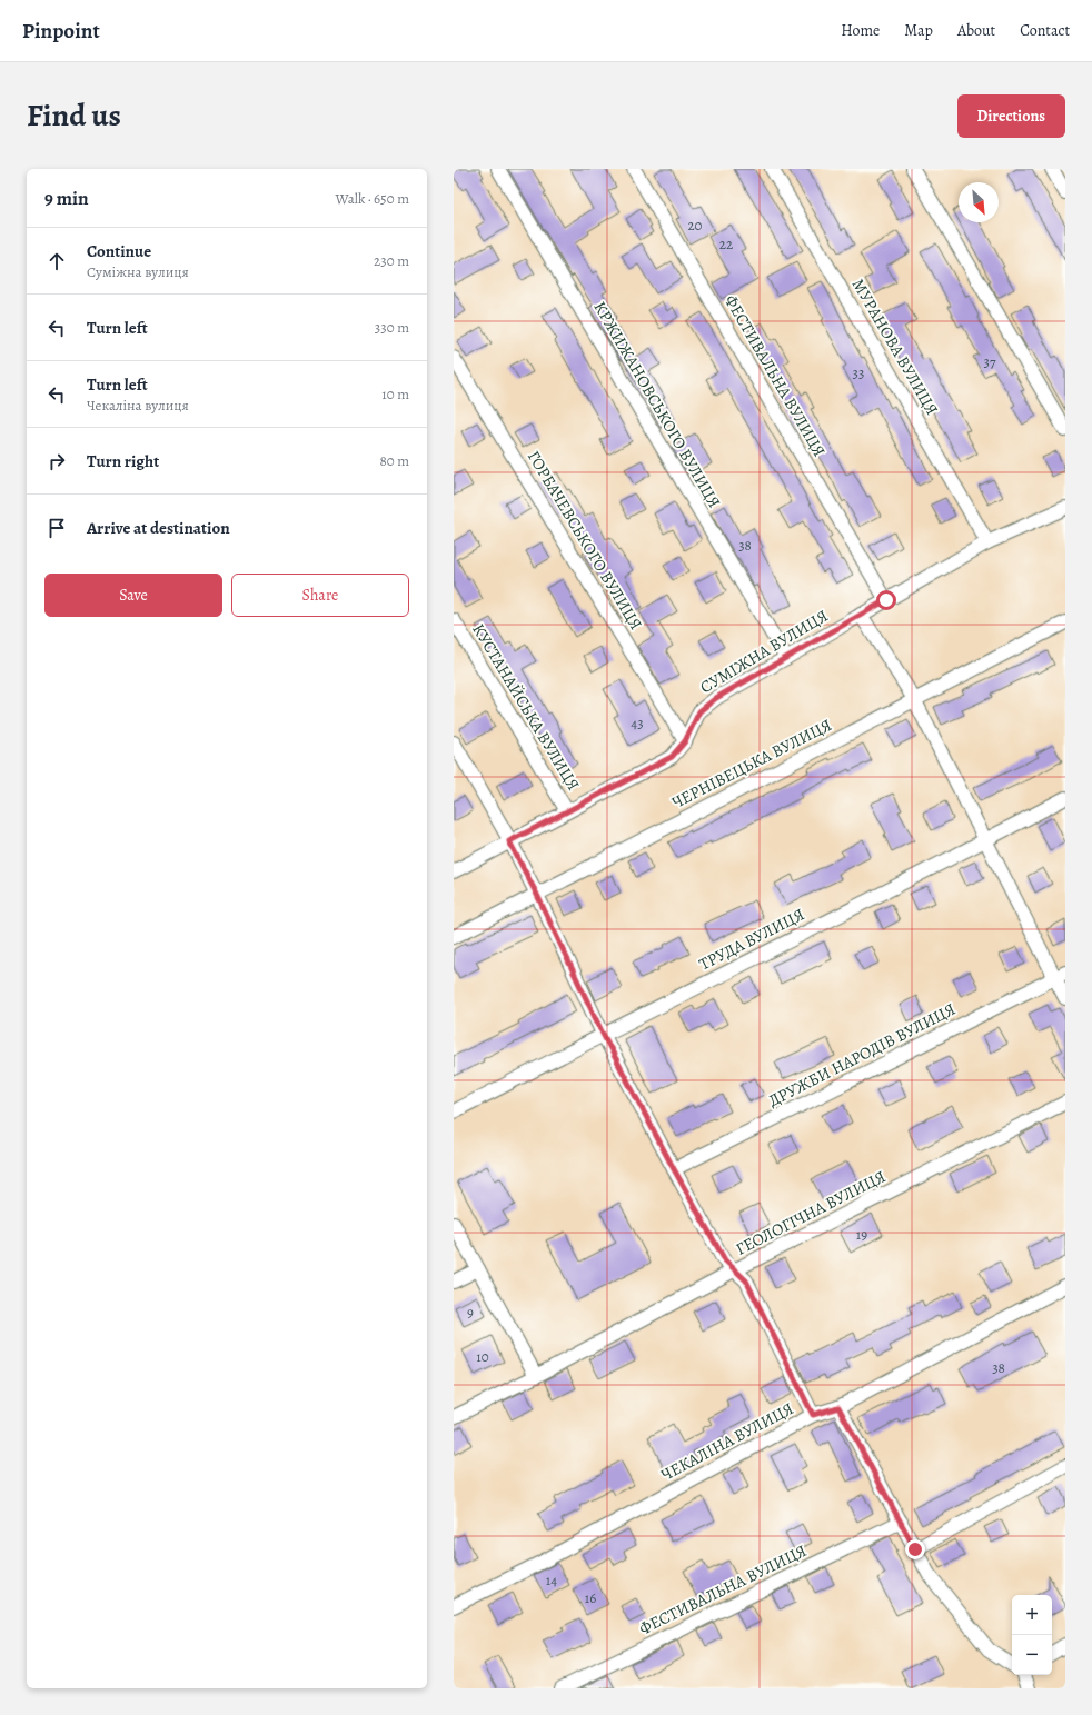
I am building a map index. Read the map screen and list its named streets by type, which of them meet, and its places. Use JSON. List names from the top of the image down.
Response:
{
  "streets": {
    "street": [
      "МУРАНОВА ВУЛИЦЯ",
      "ФЕСТИВАЛЬНА ВУЛИЦЯ",
      "КРЖИЖАНОВСЬКОГО ВУЛИЦЯ",
      "ГОРБАЧЕВСЬКОГО ВУЛИЦЯ",
      "СУМІЖНА ВУЛИЦЯ",
      "КУСТАНАЙСЬКА ВУЛИЦЯ",
      "ЧЕРНІВЕЦЬКА ВУЛИЦЯ",
      "ТРУДА ВУЛИЦЯ",
      "ДРУЖБИ НАРОДІВ ВУЛИЦЯ",
      "ГЕОЛОГІЧНА ВУЛИЦЯ",
      "ЧЕКАЛІНА ВУЛИЦЯ"
    ]
  },
  "crossings": [
    ["МУРАНОВА ВУЛИЦЯ", "СУМІЖНА ВУЛИЦЯ"],
    ["ФЕСТИВАЛЬНА ВУЛИЦЯ", "СУМІЖНА ВУЛИЦЯ"],
    ["КРЖИЖАНОВСЬКОГО ВУЛИЦЯ", "СУМІЖНА ВУЛИЦЯ"],
    ["ГОРБАЧЕВСЬКОГО ВУЛИЦЯ", "СУМІЖНА ВУЛИЦЯ"],
    ["СУМІЖНА ВУЛИЦЯ", "КУСТАНАЙСЬКА ВУЛИЦЯ"]
  ],
  "house_numbers": [
    "20",
    "22",
    "37",
    "33",
    "38",
    "43",
    "19",
    "9",
    "10",
    "38",
    "14",
    "16"
  ],
  "north": "bottom right",
  "page": {
    "header": "Pinpoint",
    "nav": [
      "Home",
      "Map",
      "About",
      "Contact"
    ],
    "title": "Find us",
    "buttons": [
      "Directions",
      ["Save", "Share"]
    ],
    "heading": ["9 min", "Walk · 650 m"],
    "list": [
      ["Continue", "Суміжна вулиця", "230 m"],
      ["Turn left", "330 m"],
      ["Turn left", "Чекаліна вулиця", "10 m"],
      ["Turn right", "80 m"],
      "Arrive at destination"
    ],
    "map_buttons": ["+", "−"]
  }
}
